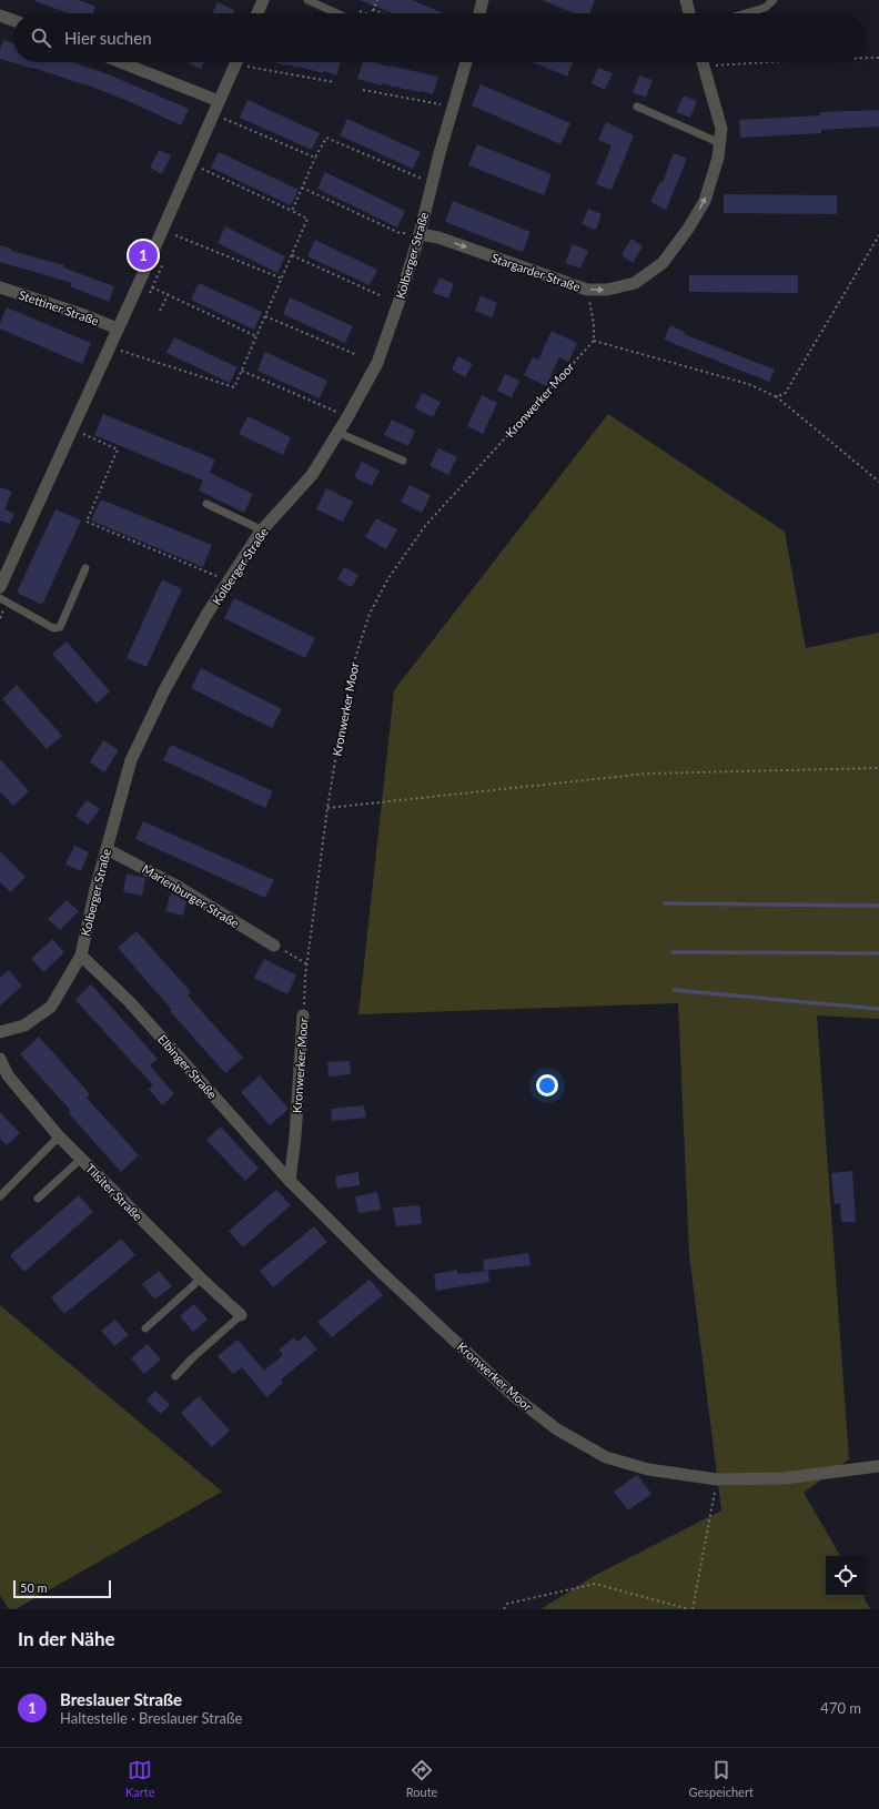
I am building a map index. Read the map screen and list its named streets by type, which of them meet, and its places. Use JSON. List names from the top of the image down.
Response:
{
  "streets": {
    "street": [
      "Kolberger Straße",
      "Stargarder Straße",
      "Stettiner Straße",
      "Kronwerker Moor",
      "Marienburger Straße",
      "Elbinger Straße",
      "Tilsiter Straße"
    ]
  },
  "crossings": [
    ["Kolberger Straße", "Stargarder Straße"],
    ["Kolberger Straße", "Marienburger Straße"],
    ["Kolberger Straße", "Elbinger Straße"],
    ["Kronwerker Moor", "Elbinger Straße"]
  ],
  "scale_bar": "50 m",
  "page": {
    "search": "Hier suchen",
    "pins": "1",
    "scale": "50 m",
    "heading": "In der Nähe",
    "list": [
      {
        "mark": "1",
        "name": "Breslauer Straße",
        "note": "Haltestelle · Breslauer Straße",
        "value": "470 m"
      }
    ],
    "nav": ["Karte", "Route", "Gespeichert"]
  }
}
